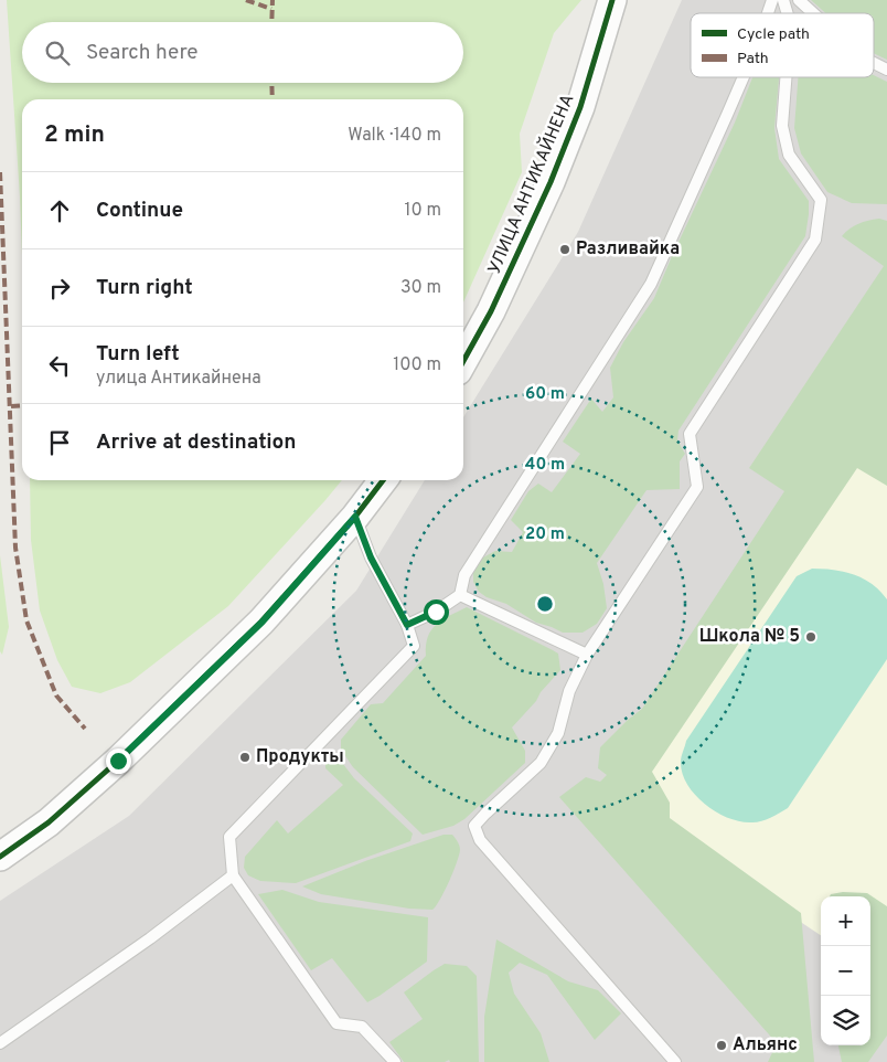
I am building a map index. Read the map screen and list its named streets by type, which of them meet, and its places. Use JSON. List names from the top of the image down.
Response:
{
  "streets": {
    "street": ["УЛИЦА АНТИКАЙНЕНА"]
  },
  "places": [
    "Разливайка",
    "Школа № 5",
    "Продукты",
    "Альянс"
  ],
  "legend": ["Cycle path", "Path"],
  "page": {
    "search": "Search here",
    "heading": ["2 min", "Walk · 140 m"],
    "list": [
      ["Continue", "10 m"],
      ["Turn right", "30 m"],
      ["Turn left", "улица Антикайнена", "100 m"],
      "Arrive at destination"
    ],
    "map_buttons": ["+", "−"]
  },
  "rings": ["60 m", "40 m", "20 m"]
}
